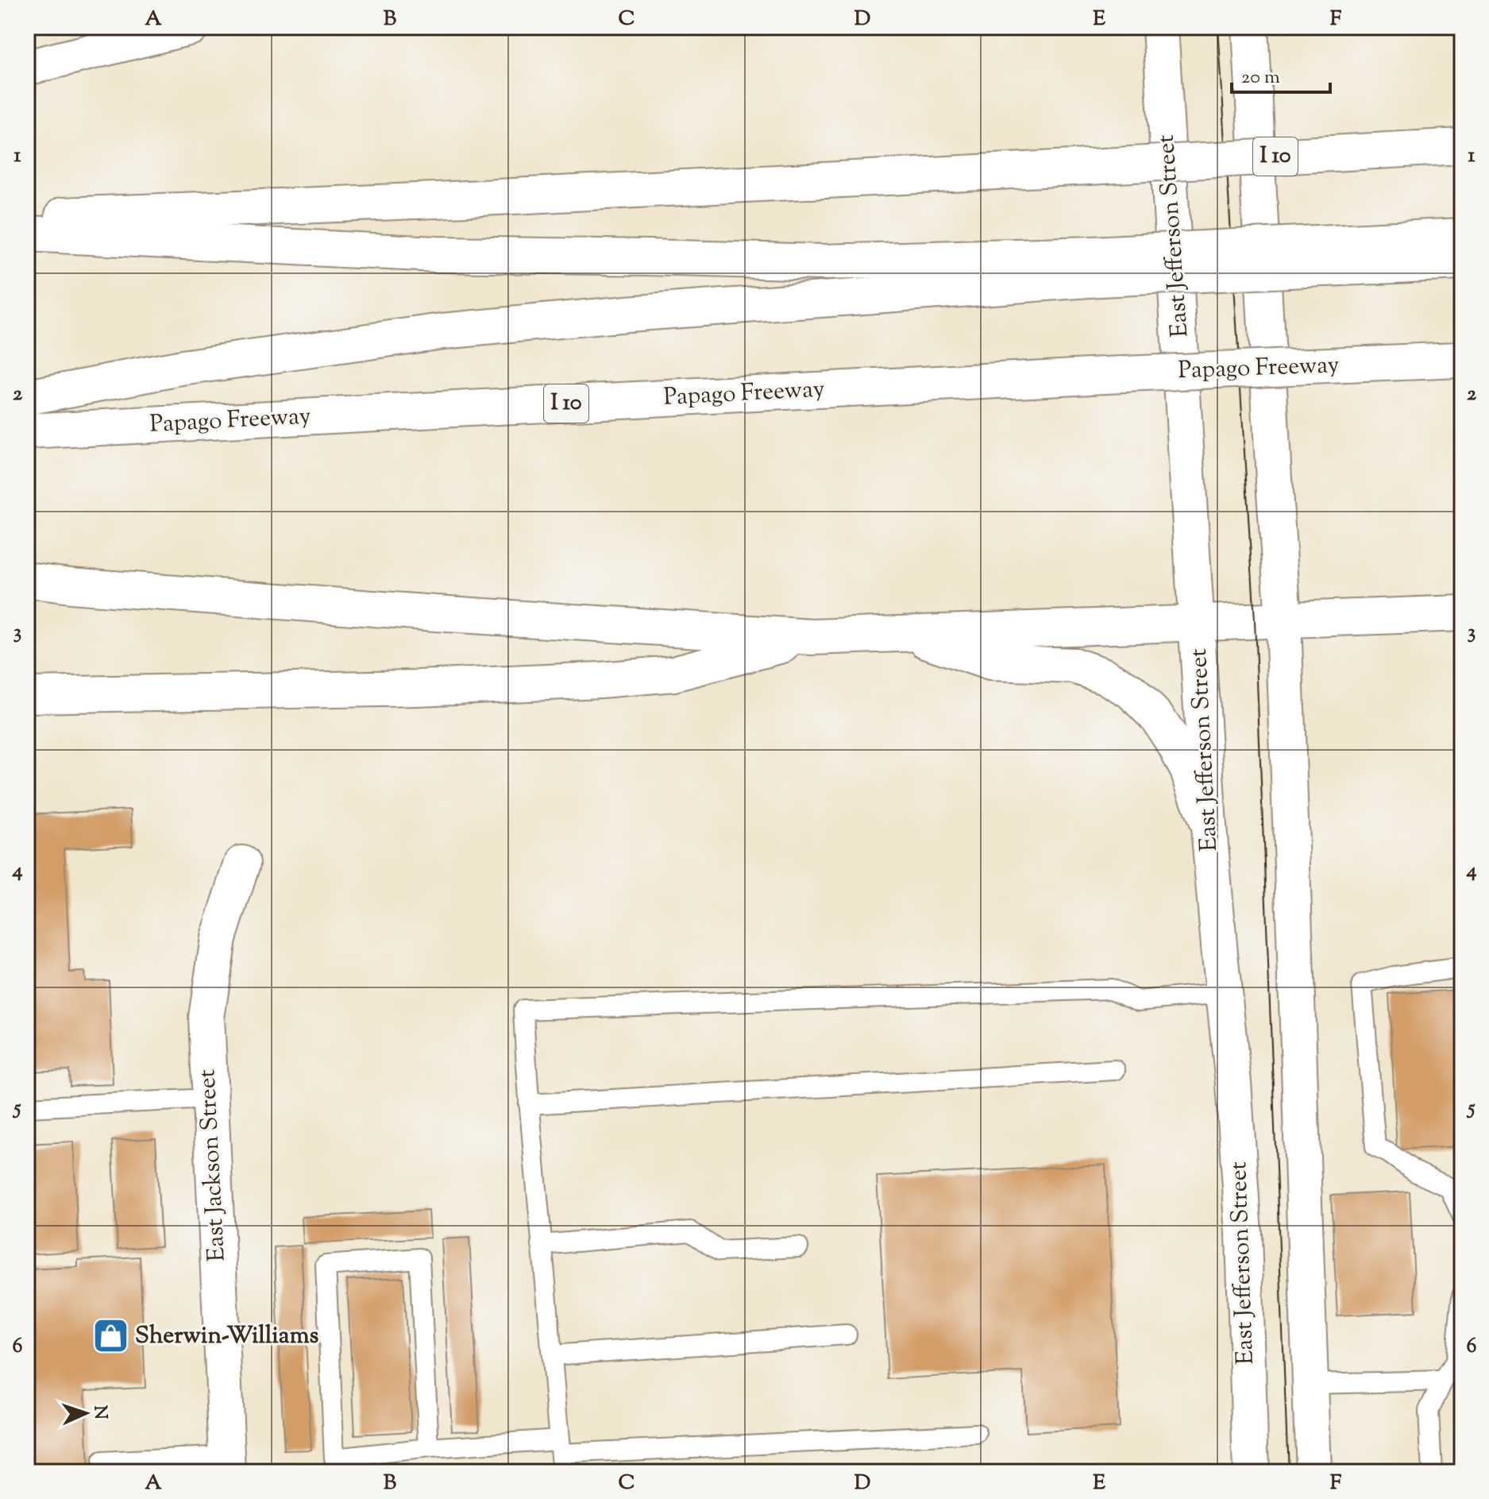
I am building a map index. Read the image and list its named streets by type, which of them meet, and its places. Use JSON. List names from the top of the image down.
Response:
{
  "streets": {
    "main road": [
      "I 10",
      "East Jefferson Street",
      "Papago Freeway",
      "East Jackson Street"
    ]
  },
  "places": {
    "shop": ["Sherwin-Williams"]
  },
  "scale_bar": "20 m",
  "north": "right",
  "grid": {
    "columns": [
      "A",
      "B",
      "C",
      "D",
      "E",
      "F"
    ],
    "rows": [
      "1",
      "2",
      "3",
      "4",
      "5",
      "6"
    ]
  }
}
